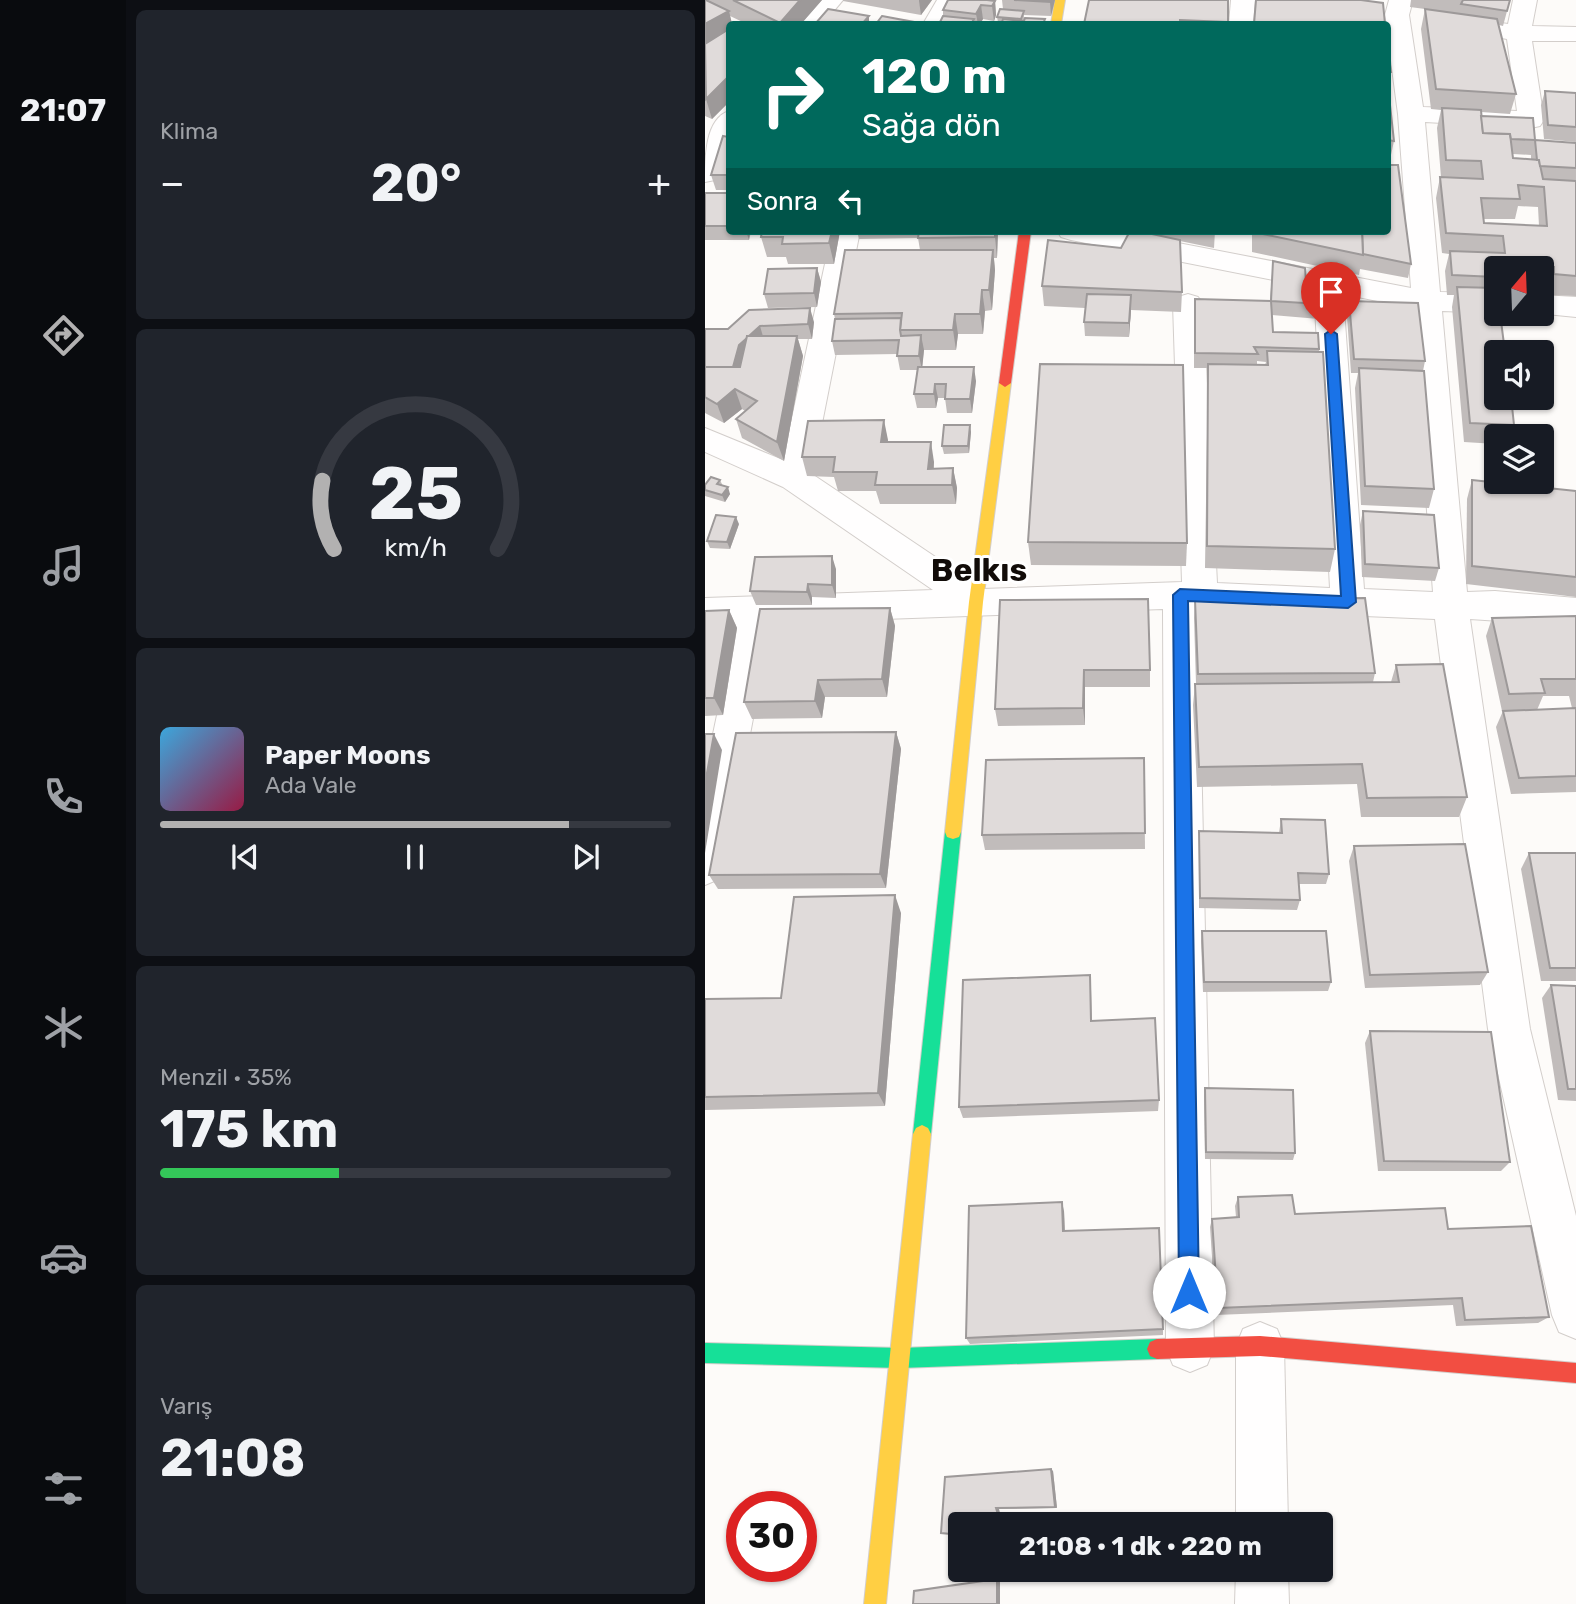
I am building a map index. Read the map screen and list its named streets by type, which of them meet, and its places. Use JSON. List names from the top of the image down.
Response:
{
  "districts": ["Belkıs"],
  "north": "top",
  "page": {
    "tabs": "21:07",
    "tile": [
      "Klima",
      ["Menzil · 35%", "175 km"],
      ["Varış", "21:08"]
    ],
    "turn": ["120 m", "Sağa dön"],
    "heat": ["−", "20°", "+"],
    "then": "Sonra",
    "song": ["Paper Moons", "Ada Vale"],
    "limit": "30",
    "trip": "21:08 · 1 dk · 220 m",
    "gauge": ["25", "km/h"]
  }
}
